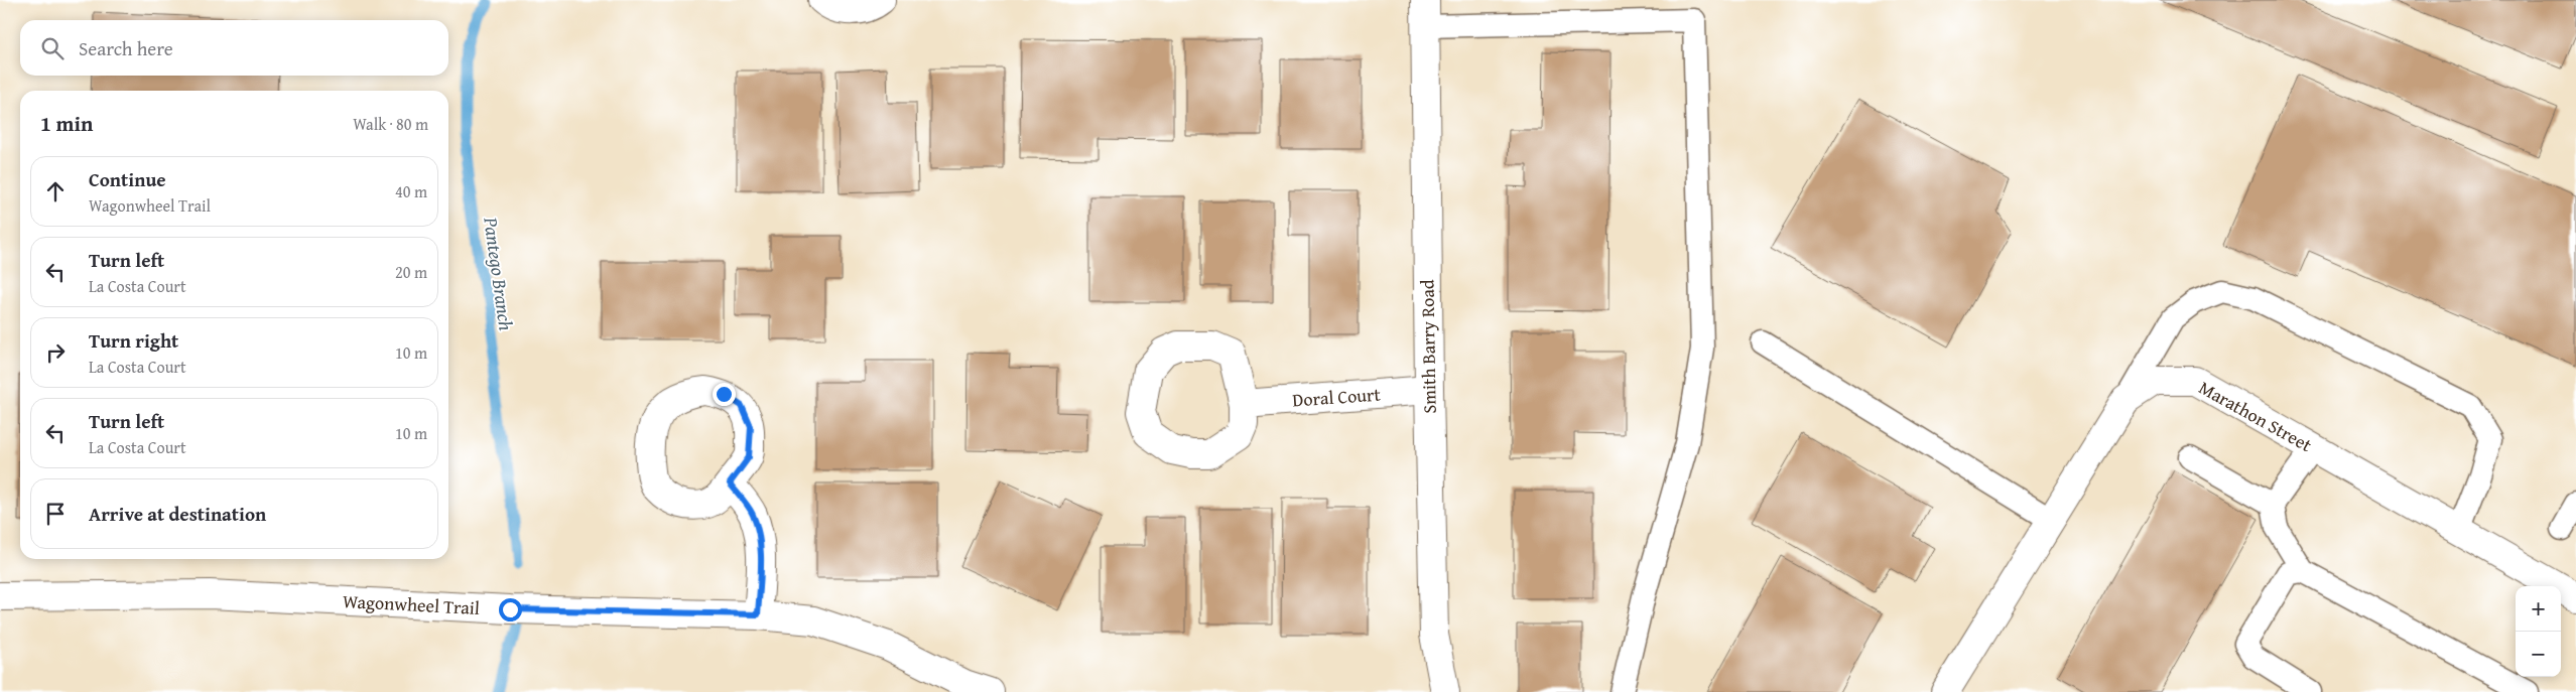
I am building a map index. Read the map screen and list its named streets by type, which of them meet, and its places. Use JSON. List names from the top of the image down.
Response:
{
  "streets": {
    "street": [
      "Smith Barry Road",
      "Doral Court",
      "Marathon Street",
      "Wagonwheel Trail"
    ]
  },
  "crossings": [
    ["Smith Barry Road", "Doral Court"]
  ],
  "water": ["Pantego Branch"],
  "page": {
    "search": "Search here",
    "heading": ["1 min", "Walk · 80 m"],
    "list": [
      ["Continue", "Wagonwheel Trail", "40 m"],
      ["Turn left", "La Costa Court", "20 m"],
      ["Turn right", "La Costa Court", "10 m"],
      ["Turn left", "La Costa Court", "10 m"],
      "Arrive at destination"
    ],
    "map_buttons": ["+", "−"]
  }
}
